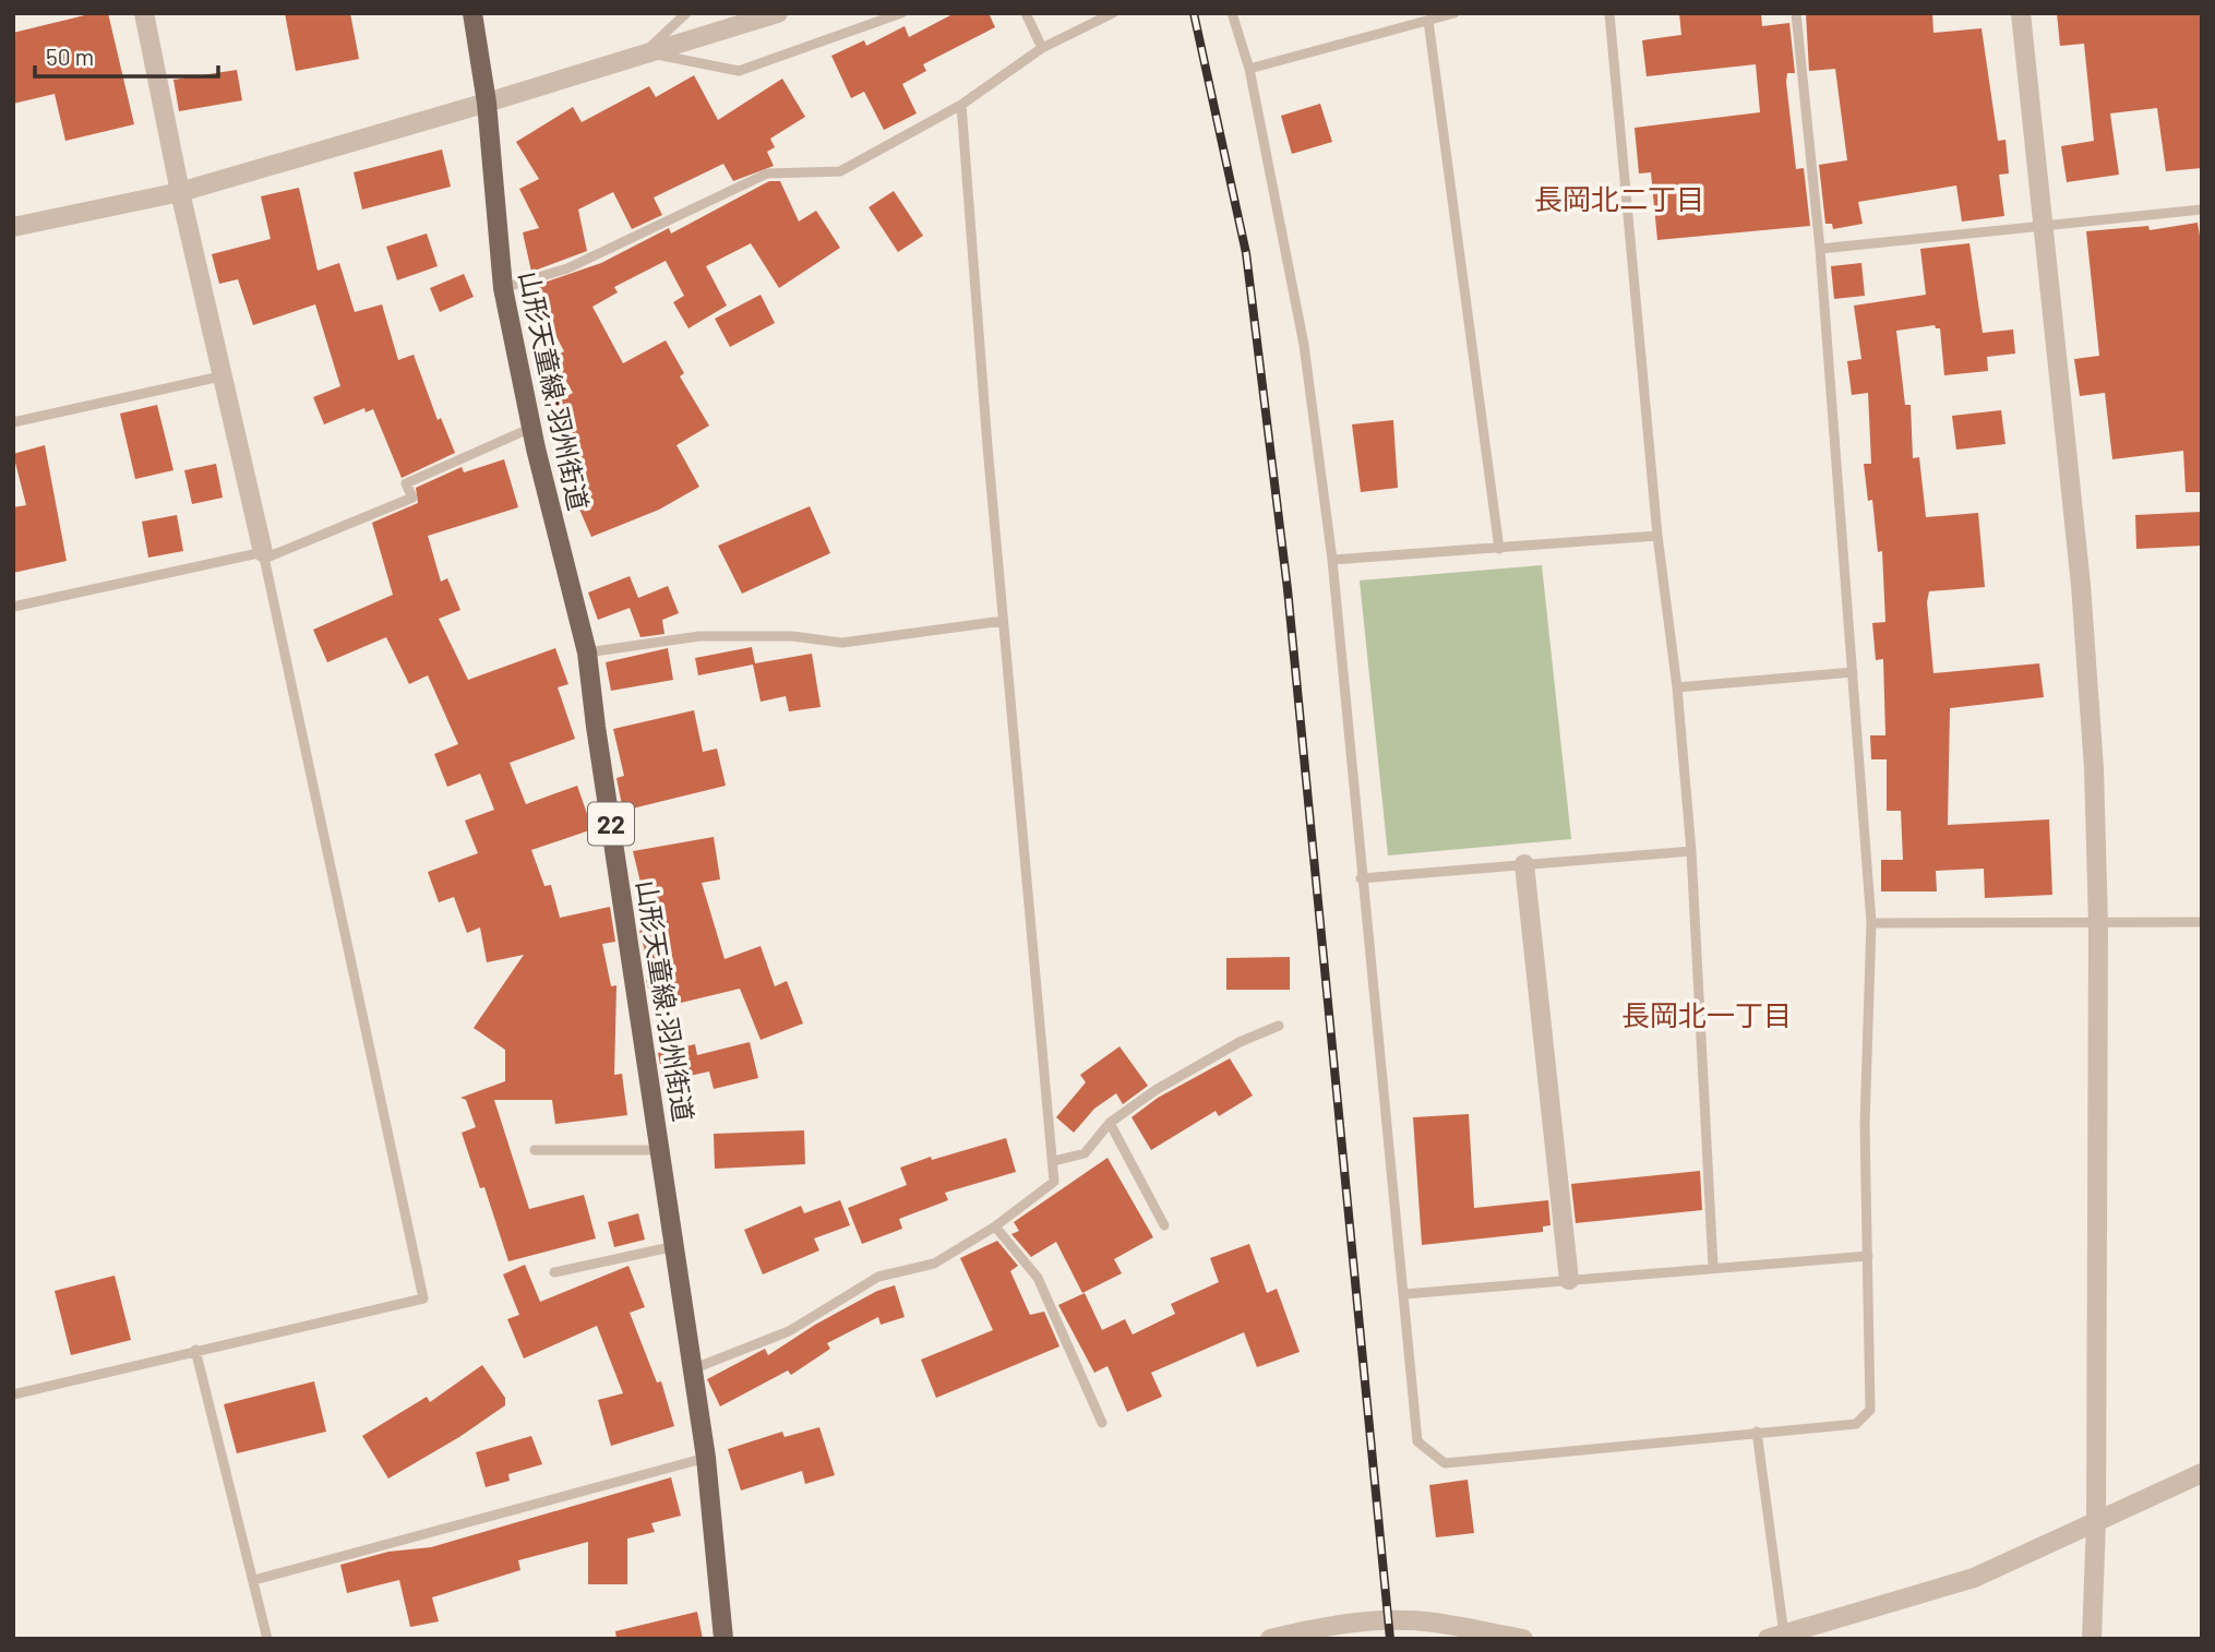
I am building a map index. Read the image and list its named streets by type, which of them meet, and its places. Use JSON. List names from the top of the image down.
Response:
{
  "streets": {
    "main road": ["山形天童線;羽州街道", "22"]
  },
  "districts": ["長岡北二丁目", "長岡北一丁目"],
  "scale_bar": "50 m"
}
